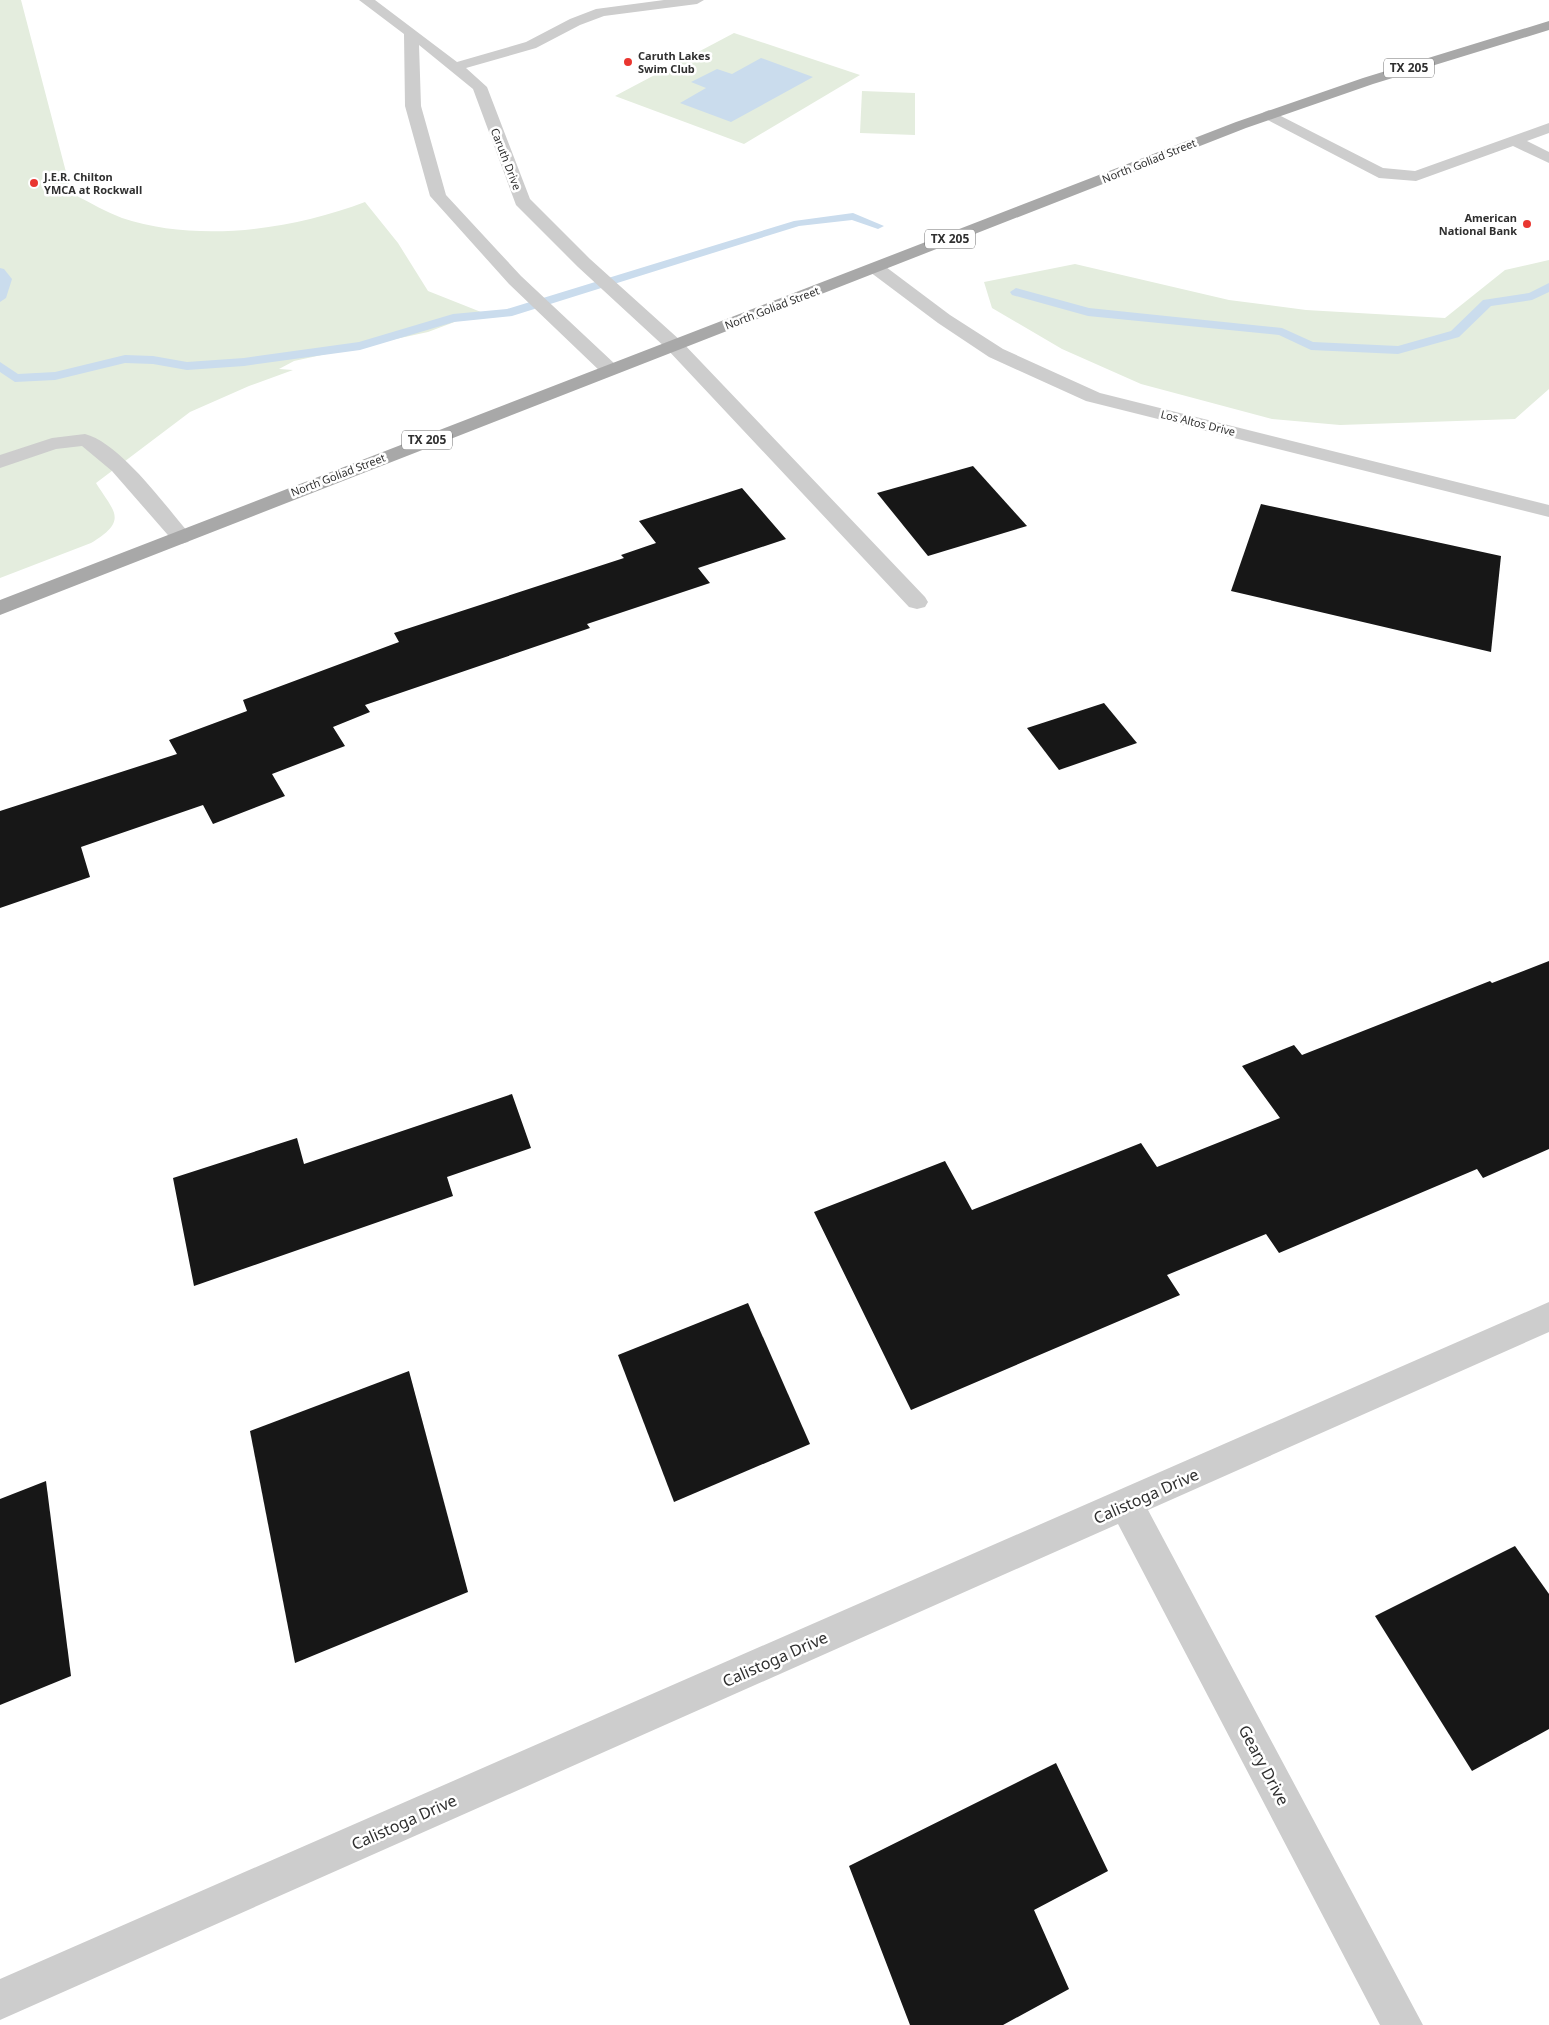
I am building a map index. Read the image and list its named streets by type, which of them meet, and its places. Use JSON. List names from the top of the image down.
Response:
{
  "streets": {
    "main road": ["TX 205", "North Goliad Street"],
    "street": [
      "Caruth Drive",
      "Los Altos Drive",
      "Calistoga Drive",
      "Geary Drive"
    ]
  },
  "crossings": [
    ["Caruth Drive", "North Goliad Street"],
    ["North Goliad Street", "Los Altos Drive"],
    ["Calistoga Drive", "Geary Drive"]
  ],
  "places": ["Caruth Lakes Swim Club", "J.E.R. Chilton YMCA at Rockwall", "American National Bank"]
}
